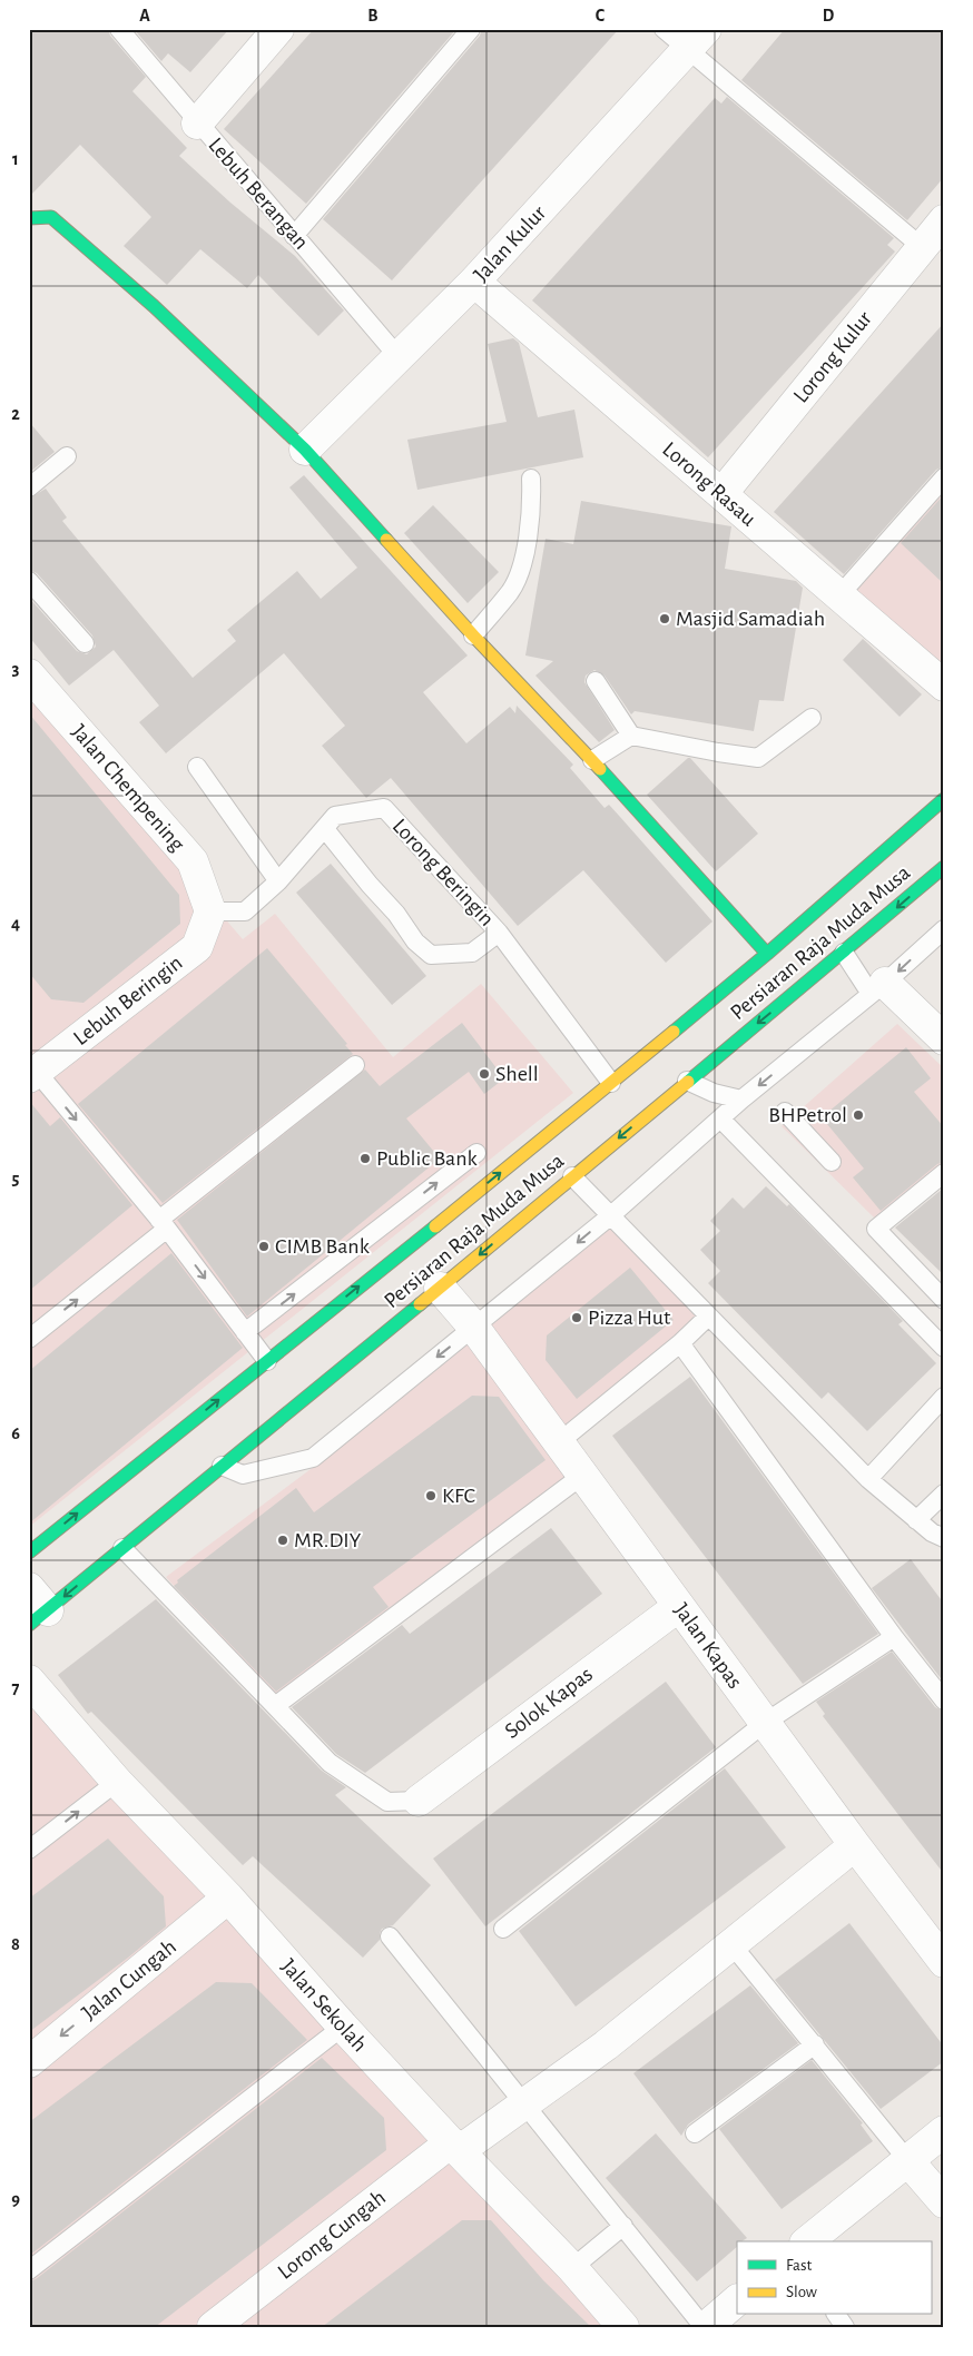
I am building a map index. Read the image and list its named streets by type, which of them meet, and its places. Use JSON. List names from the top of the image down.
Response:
{
  "streets": {
    "main road": ["Persiaran Raja Muda Musa"],
    "street": [
      "Jalan Kulur",
      "Lorong Kulur",
      "Lorong Rasau",
      "Jalan Chempening",
      "Lebuh Beringin",
      "Jalan Kapas",
      "Solok Kapas",
      "Jalan Cungah",
      "Jalan Sekolah",
      "Lorong Cungah"
    ],
    "lane": ["Lebuh Berangan", "Lorong Beringin"]
  },
  "crossings": [
    ["Lebuh Berangan", "Jalan Kulur"],
    ["Jalan Kulur", "Lorong Rasau"],
    ["Lorong Kulur", "Lorong Rasau"],
    ["Jalan Chempening", "Lorong Beringin"],
    ["Jalan Chempening", "Lebuh Beringin"],
    ["Lorong Beringin", "Persiaran Raja Muda Musa"],
    ["Lorong Beringin", "Lebuh Beringin"],
    ["Persiaran Raja Muda Musa", "Jalan Kapas"],
    ["Jalan Kapas", "Solok Kapas"],
    ["Jalan Kapas", "Lorong Cungah"],
    ["Jalan Cungah", "Jalan Sekolah"],
    ["Jalan Sekolah", "Lorong Cungah"]
  ],
  "one_way": ["Jalan Cungah"],
  "places": [
    "Masjid Samadiah",
    "Shell",
    "BHPetrol",
    "Public Bank",
    "CIMB Bank",
    "Pizza Hut",
    "KFC",
    "MR.DIY"
  ],
  "legend": ["Fast", "Slow"],
  "grid": {
    "columns": [
      "A",
      "B",
      "C",
      "D"
    ],
    "rows": [
      "1",
      "2",
      "3",
      "4",
      "5",
      "6",
      "7",
      "8",
      "9"
    ]
  }
}
